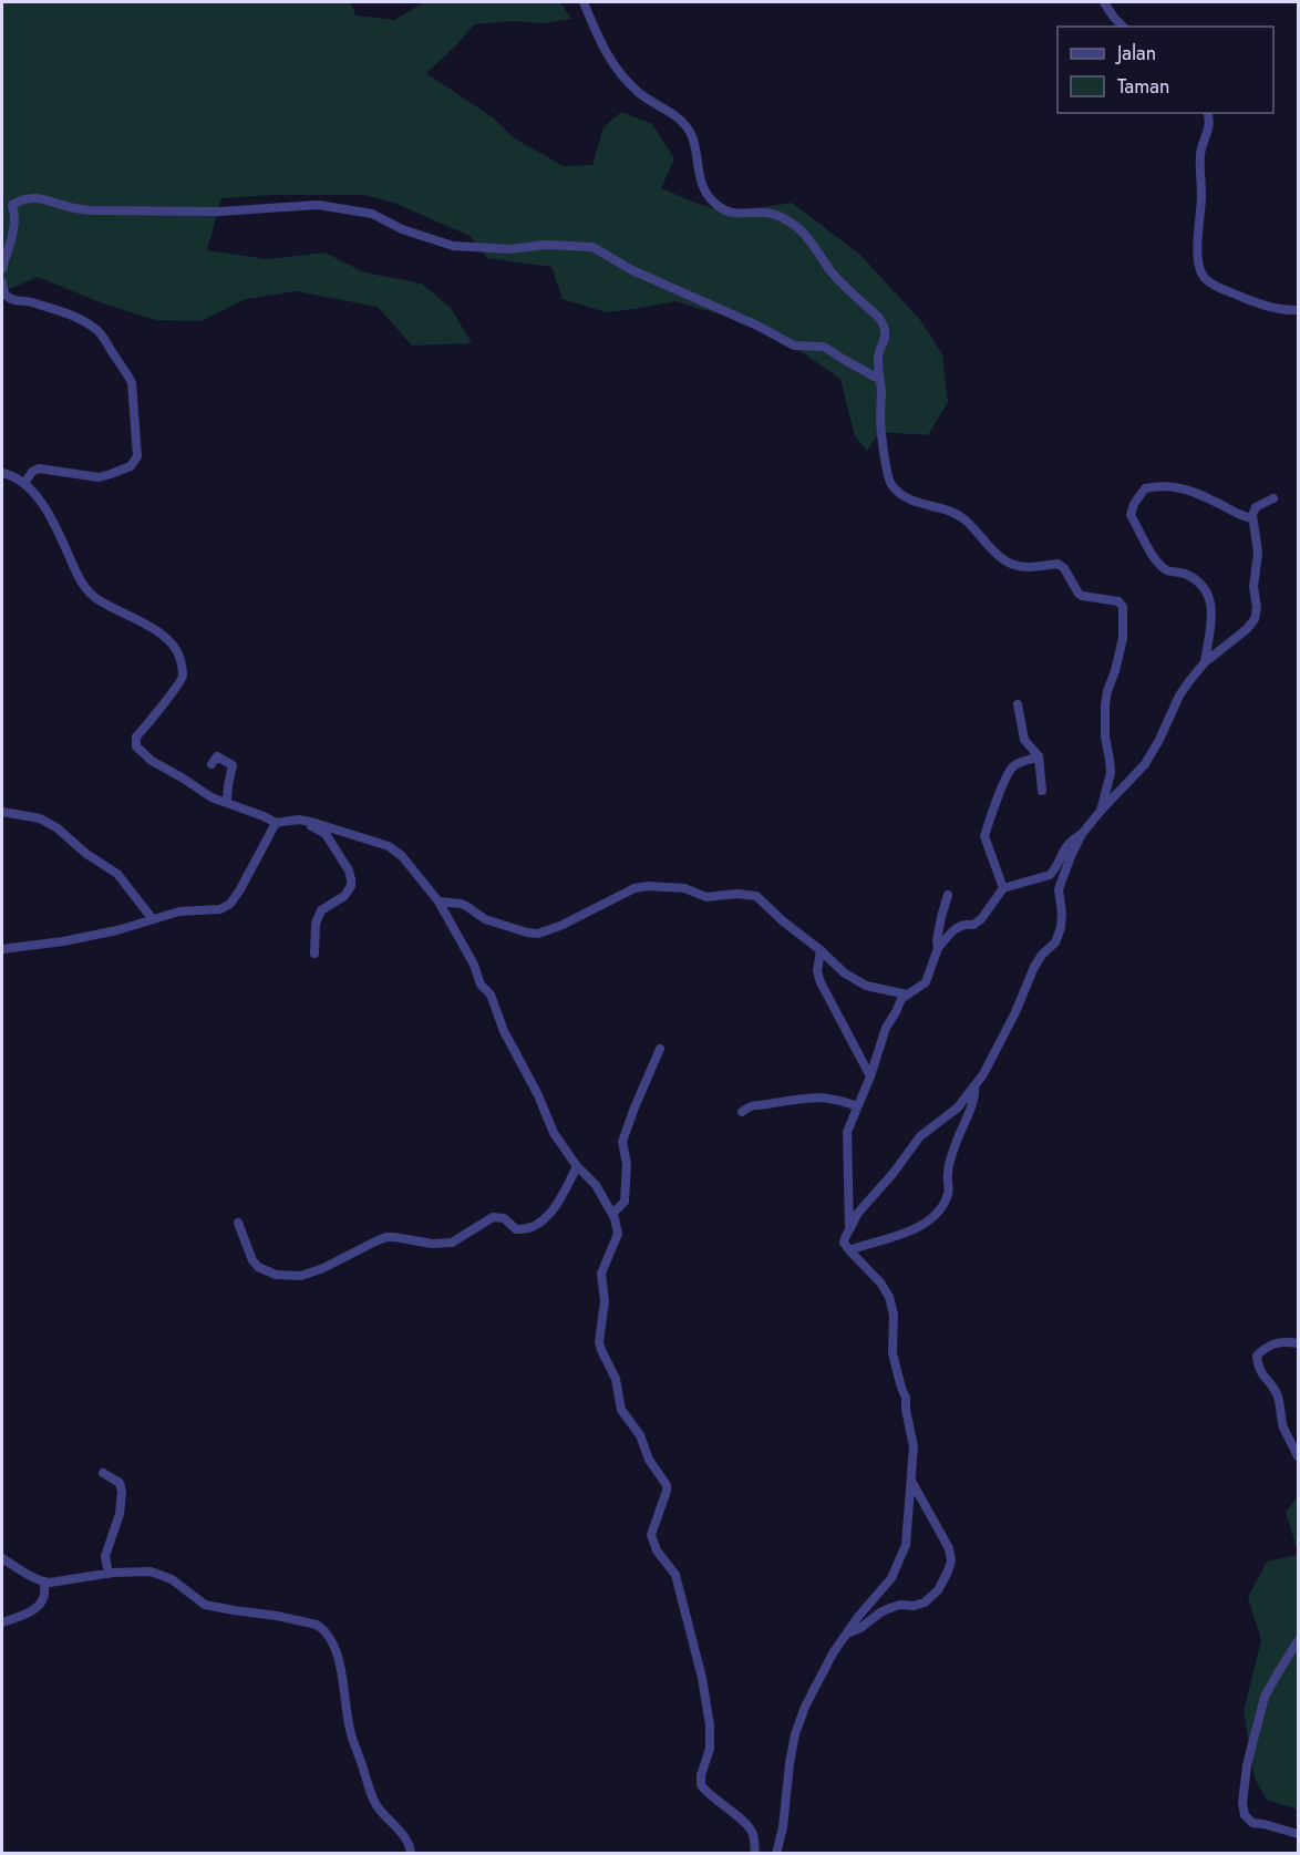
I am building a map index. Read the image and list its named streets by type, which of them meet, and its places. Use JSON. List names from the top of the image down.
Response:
{
  "legend": ["Jalan", "Taman"]
}
